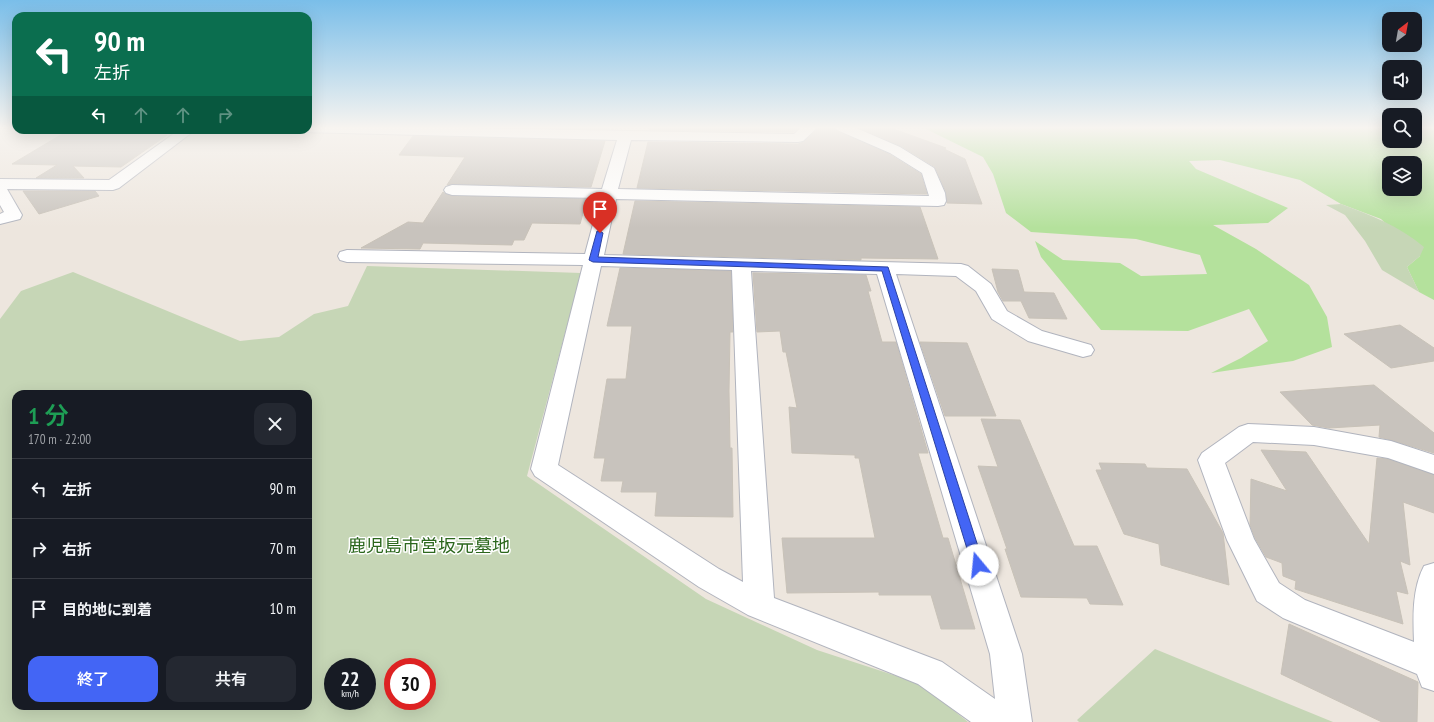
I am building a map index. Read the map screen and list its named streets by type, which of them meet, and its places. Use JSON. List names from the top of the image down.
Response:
{
  "parks": ["鹿児島市営坂元墓地"],
  "north": "top right",
  "page": {
    "turn": ["90 m", "左折"],
    "heading": ["1 分", "170 m · 22:00"],
    "list": [
      {
        "name": "左折",
        "value": "90 m"
      },
      {
        "name": "右折",
        "value": "70 m"
      },
      {
        "name": "目的地に到着",
        "value": "10 m"
      }
    ],
    "buttons": ["終了", "共有"],
    "speed": "22 km/h",
    "limit": "30"
  }
}
